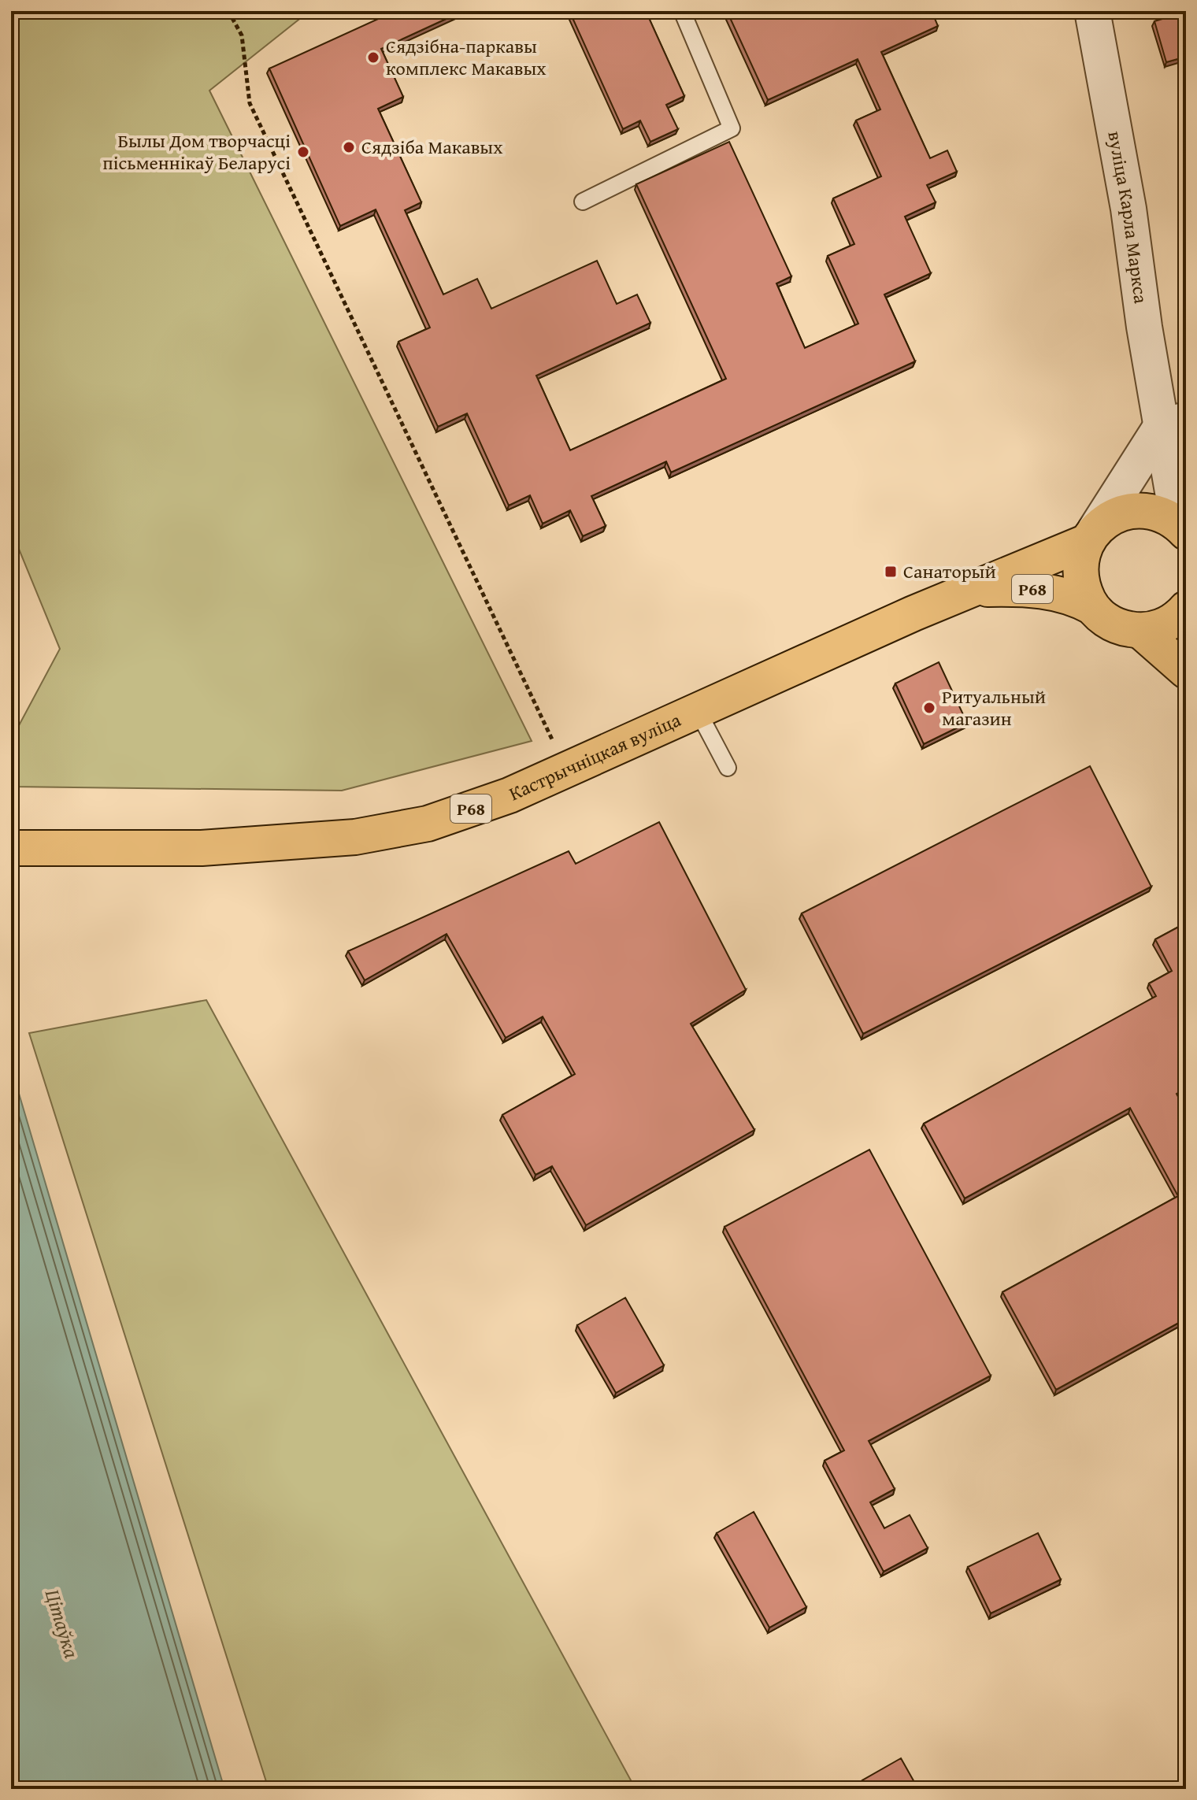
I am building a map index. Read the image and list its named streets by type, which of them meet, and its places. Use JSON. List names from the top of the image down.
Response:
{
  "streets": {
    "main road": ["Р68", "Кастрычніцкая вуліца"],
    "street": ["вуліца Карла Маркса"]
  },
  "crossings": [
    ["вуліца Карла Маркса", "Р68"],
    ["Р68", "Кастрычніцкая вуліца"]
  ],
  "water": ["Цітаўка"],
  "places": {
    "other": [
      "Сядзібна-паркавы комплекс Макавых",
      "Сядзіба Макавых",
      "Былы Дом творчасці пісьменнікаў Беларусі",
      "Ритуальный магазин"
    ],
    "transit": ["Санаторый"]
  }
}
